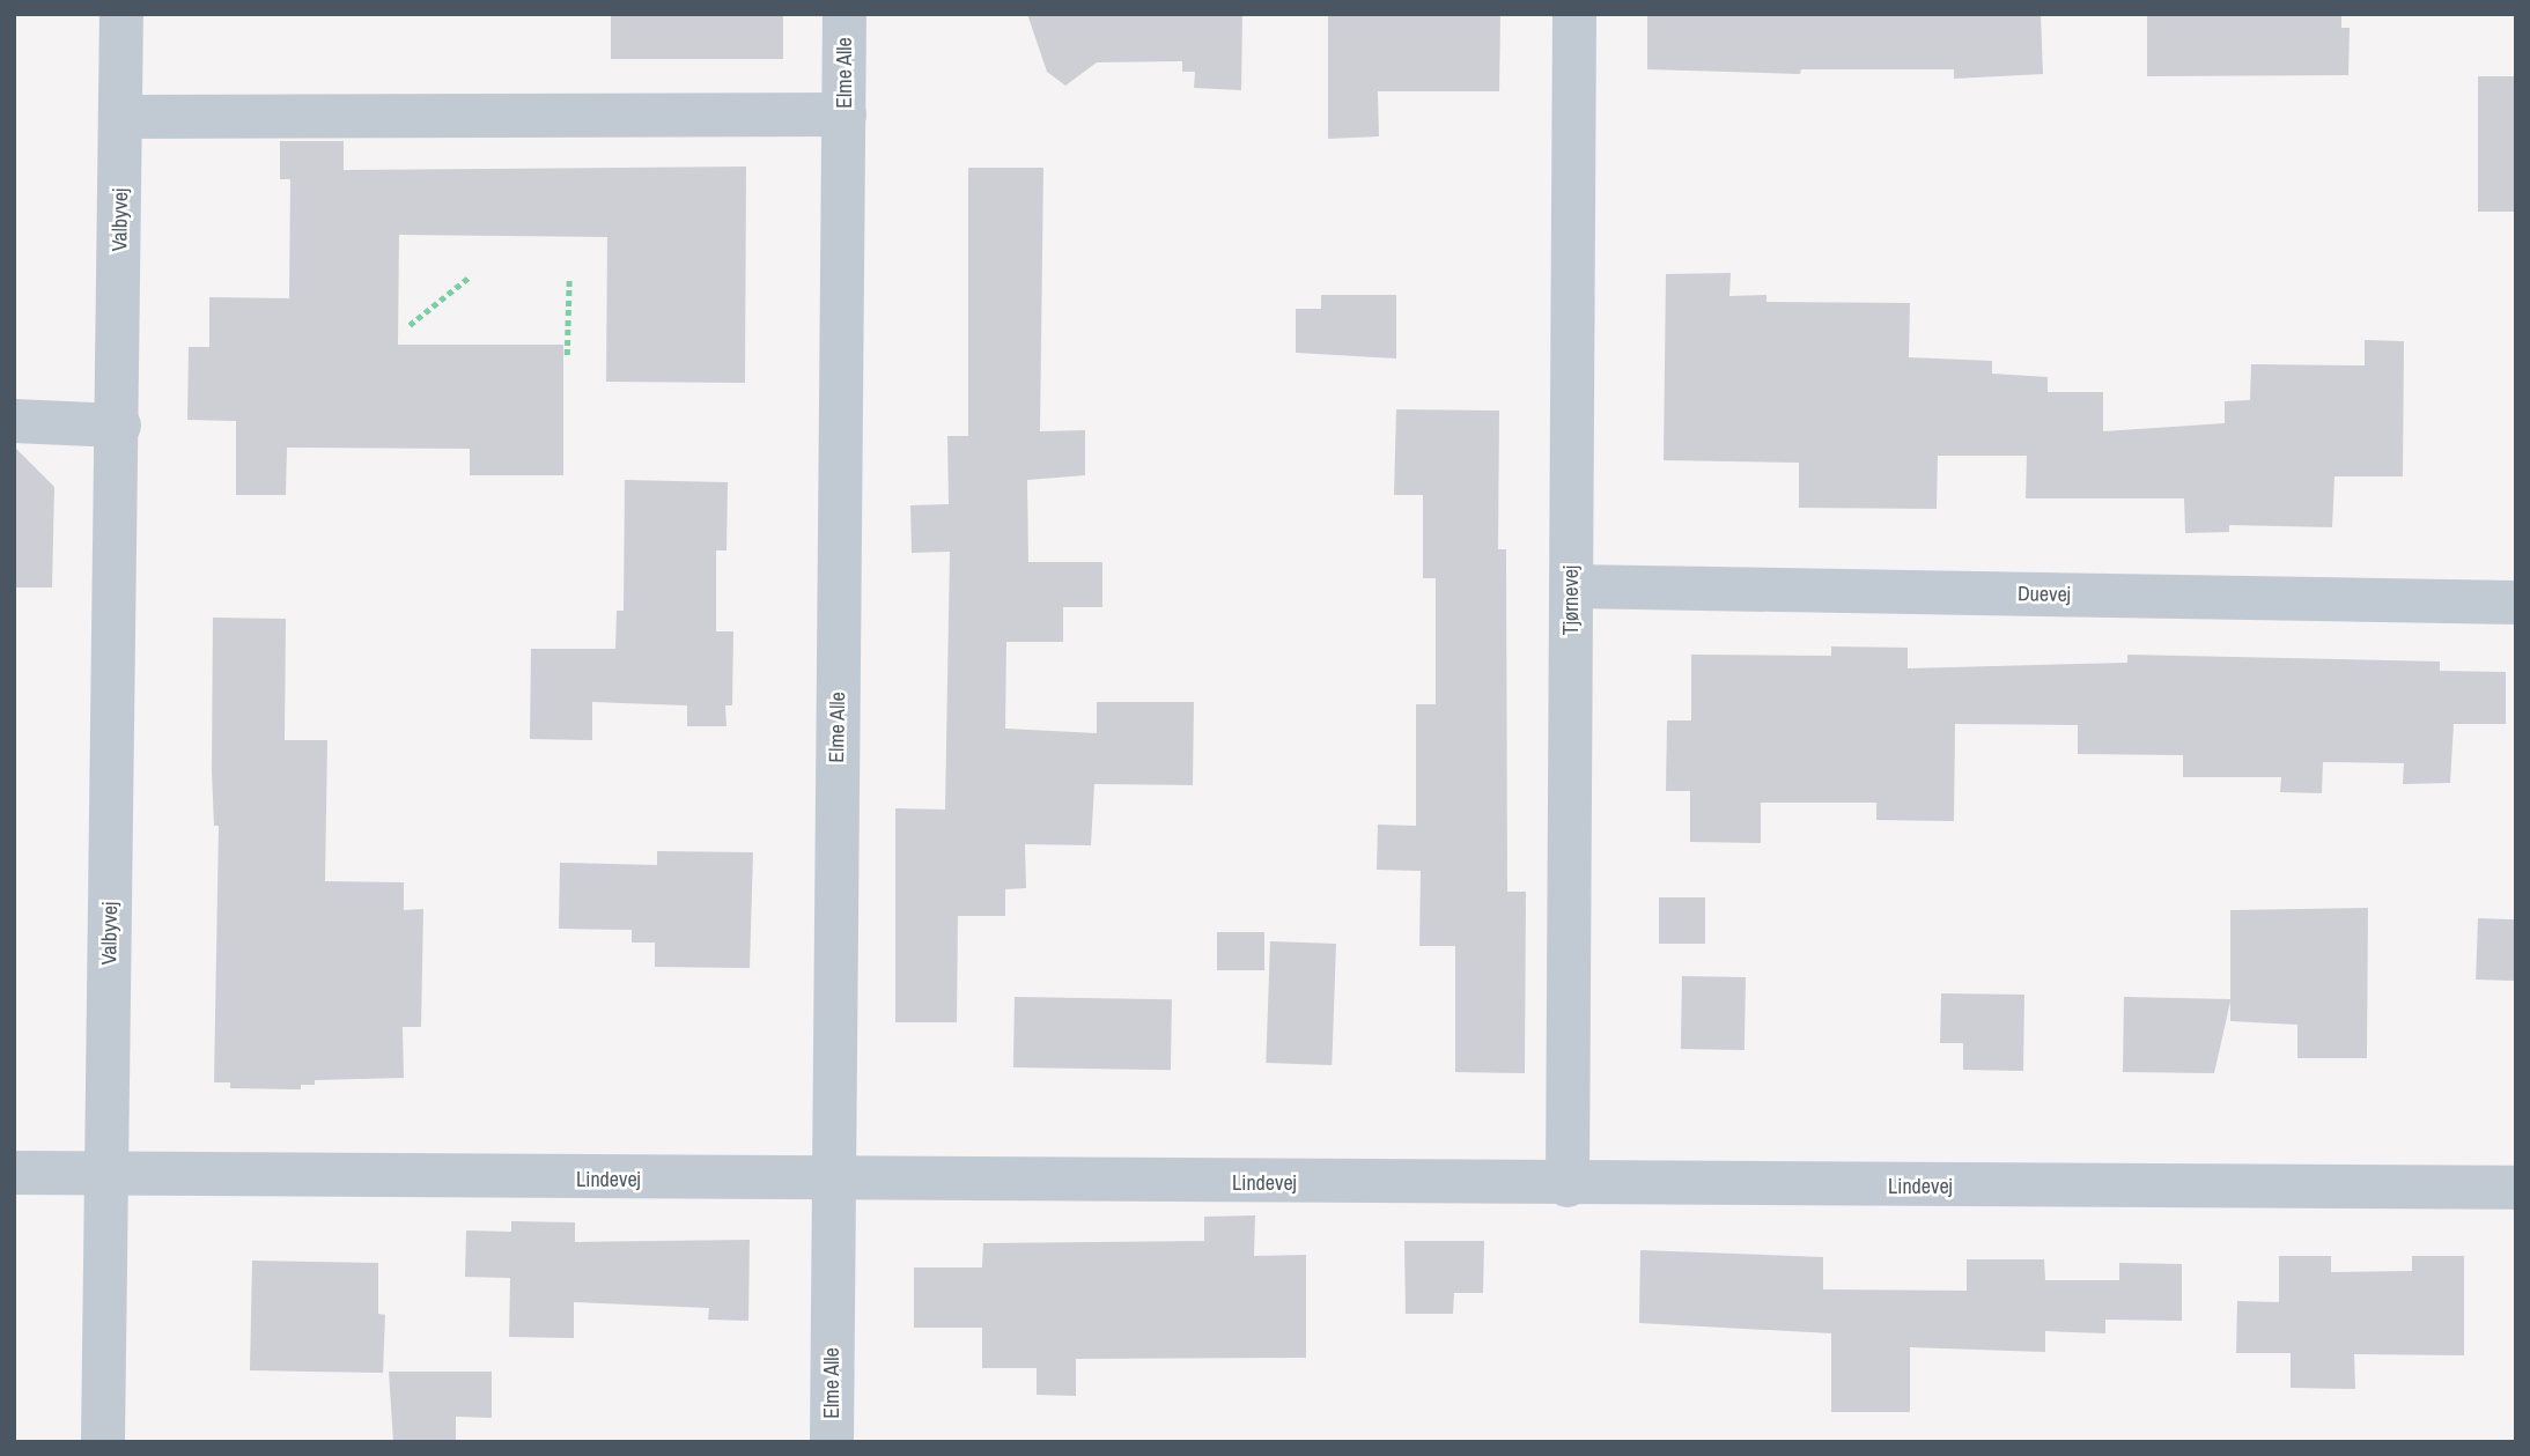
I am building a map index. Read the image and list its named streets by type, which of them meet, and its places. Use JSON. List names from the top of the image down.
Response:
{
  "streets": {
    "street": [
      "Elme Alle",
      "Valbyvej",
      "Duevej",
      "Tjørnevej",
      "Lindevej"
    ]
  },
  "crossings": [
    ["Elme Alle", "Lindevej"],
    ["Valbyvej", "Lindevej"],
    ["Duevej", "Tjørnevej"],
    ["Tjørnevej", "Lindevej"]
  ]
}
